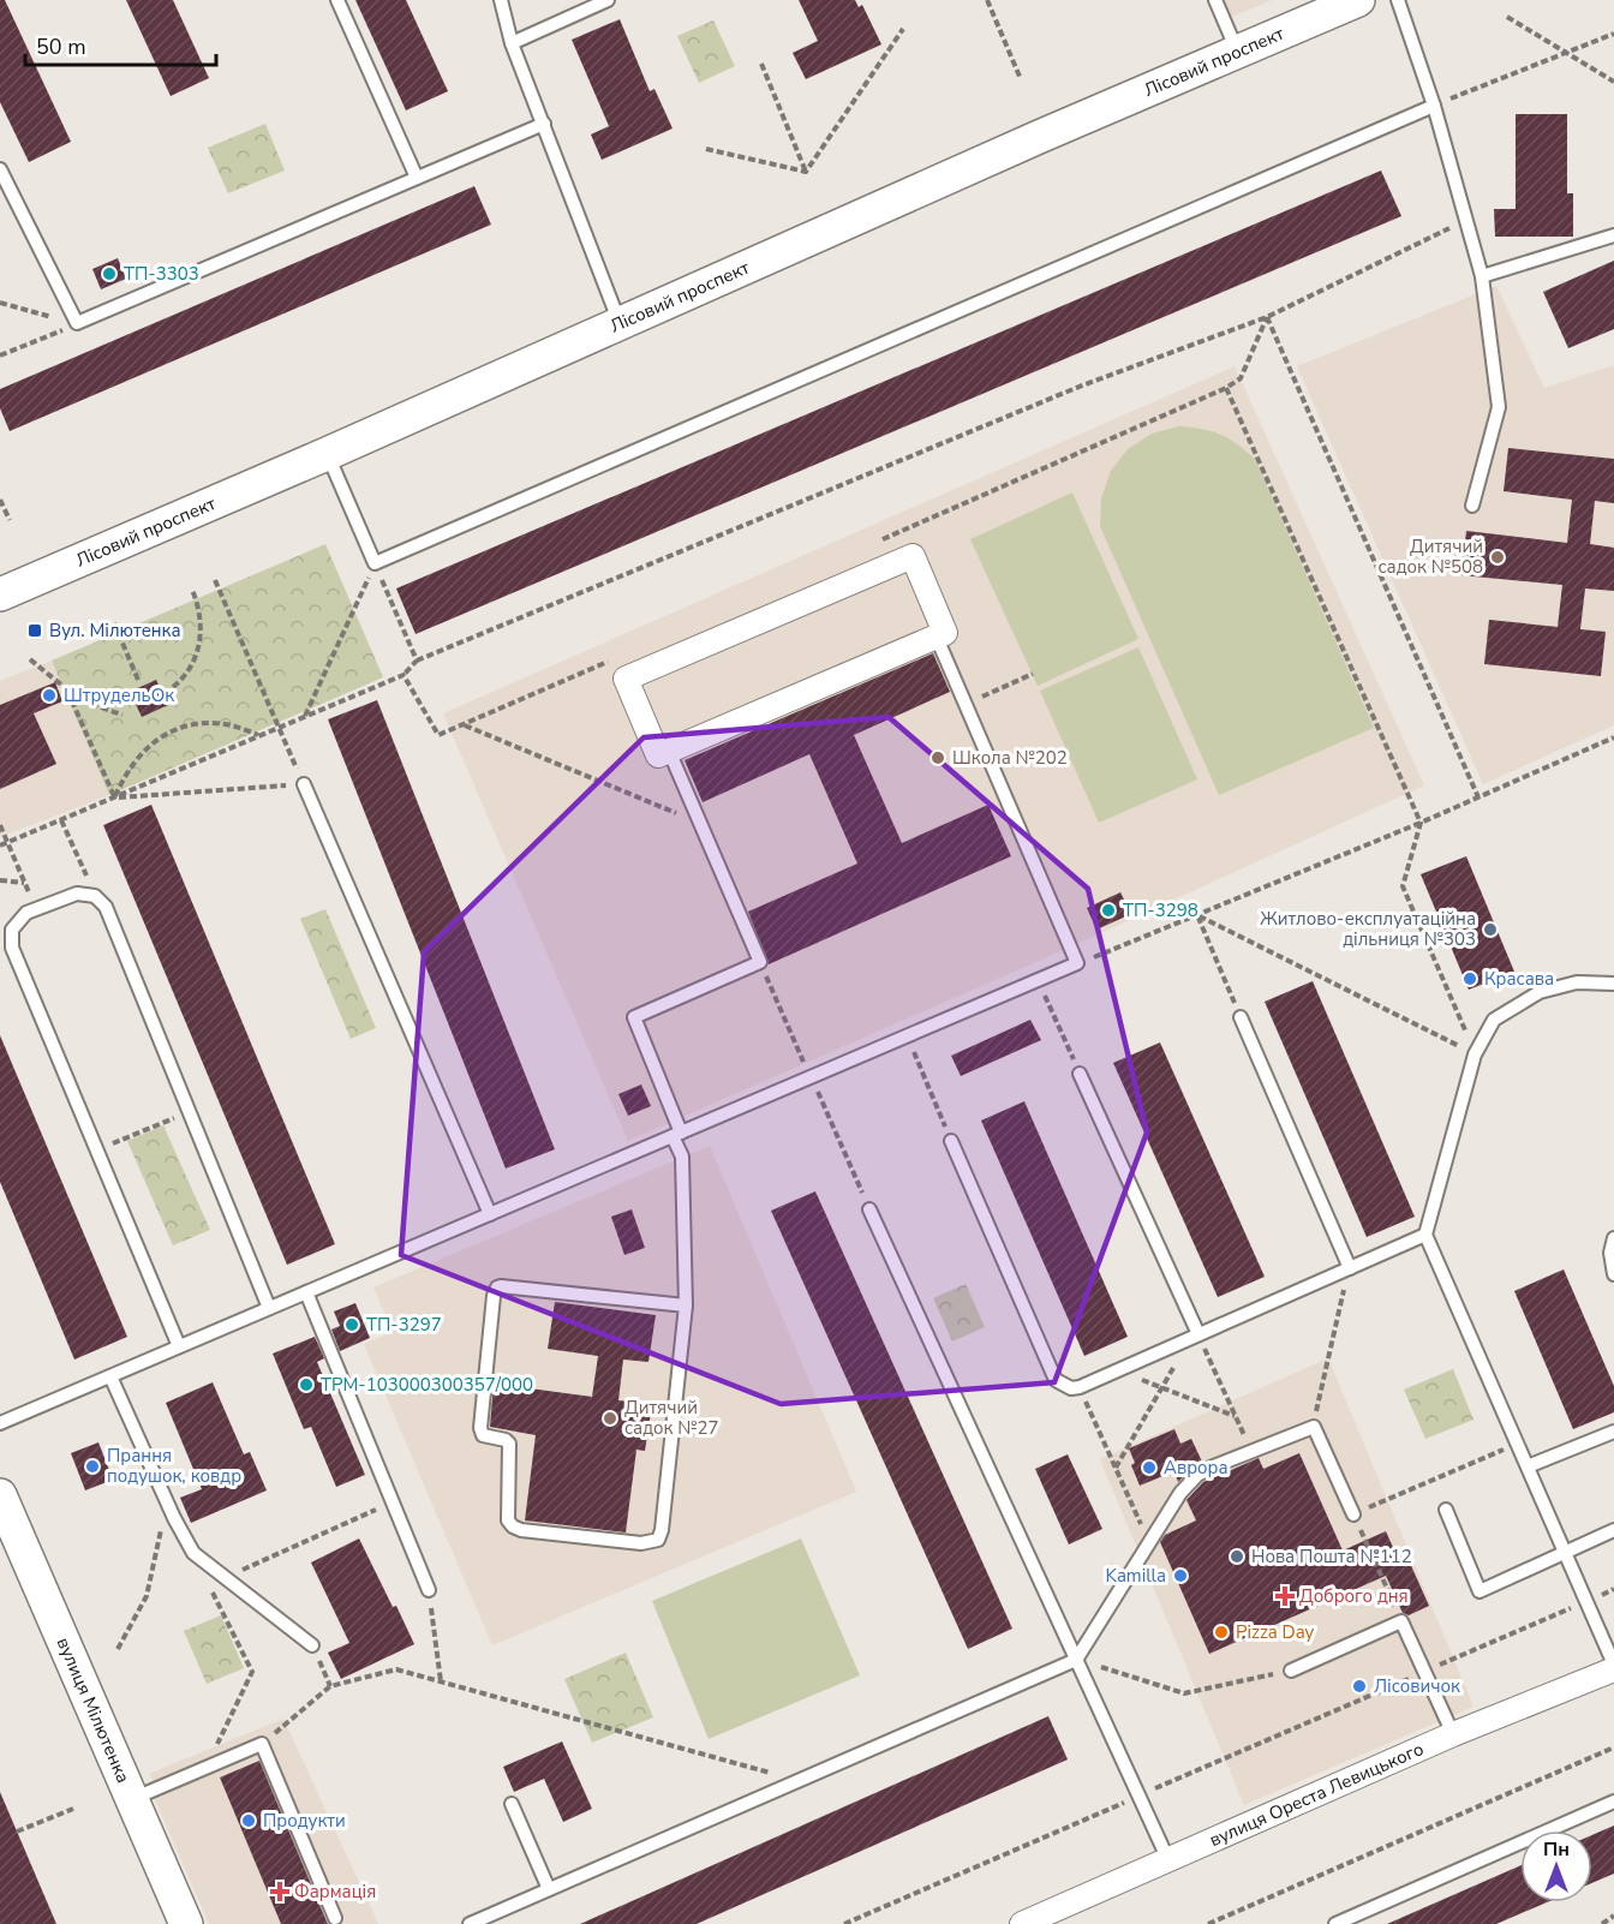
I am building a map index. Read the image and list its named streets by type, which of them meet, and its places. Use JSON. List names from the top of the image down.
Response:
{
  "streets": {
    "street": ["Лісовий проспект", "вулиця Мілютенка", "вулиця Ореста Левицького"]
  },
  "places": {
    "other": [
      "ТП-3303",
      "Дитячий садок №508",
      "ШтрудельОк",
      "Школа №202",
      "ТП-3298",
      "Житлово-експлуатаційна дільниця №303",
      "Красава",
      "ТП-3297",
      "ТРМ-103000300357/000",
      "Дитячий садок №27",
      "Прання подушок, ковдр",
      "Аврора",
      "Нова Пошта №112",
      "Kamilla",
      "Pizza Day",
      "Лісовичок",
      "Продукти"
    ],
    "transit": ["Вул. Мілютенка"],
    "health": ["Доброго дня", "Фармація"]
  },
  "scale_bar": "50 m",
  "north": "top"
}
